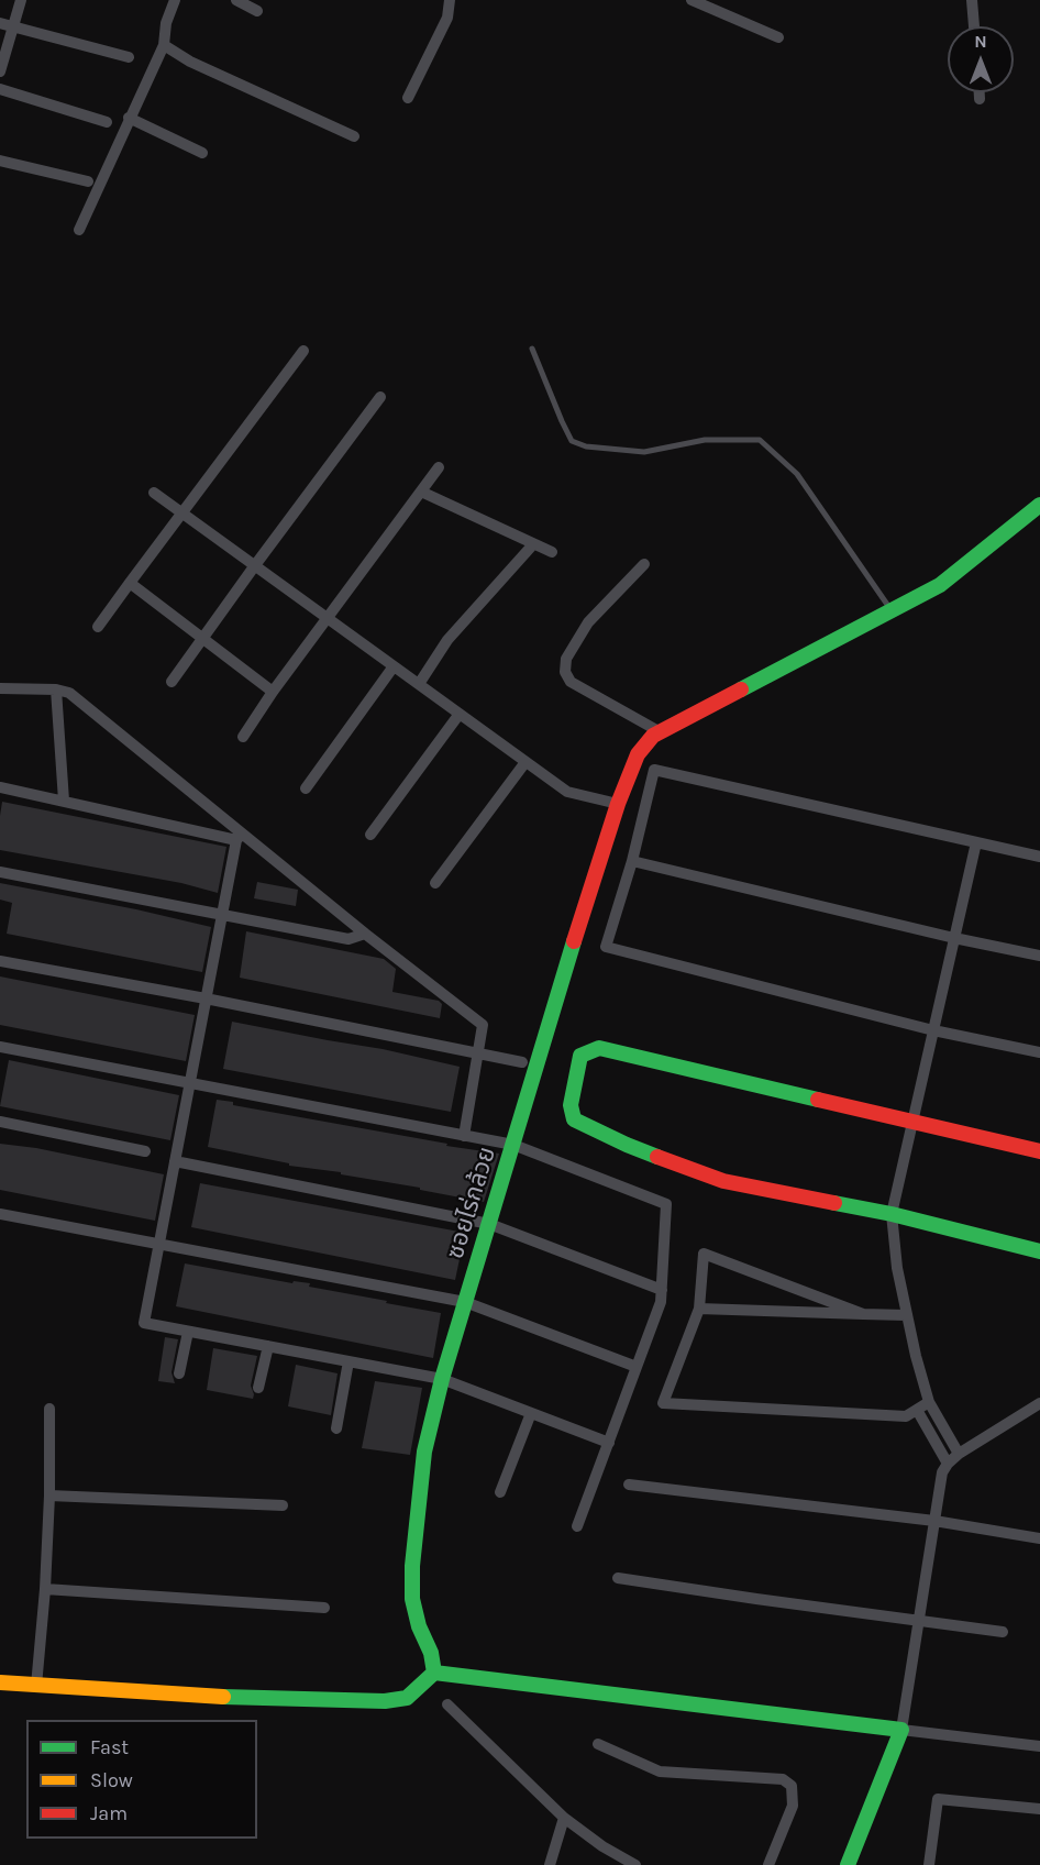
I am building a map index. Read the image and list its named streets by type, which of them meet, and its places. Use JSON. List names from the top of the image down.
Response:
{
  "streets": {
    "street": ["ซอยไร่กล้วย"]
  },
  "legend": ["Fast", "Slow", "Jam"],
  "north": "top"
}
